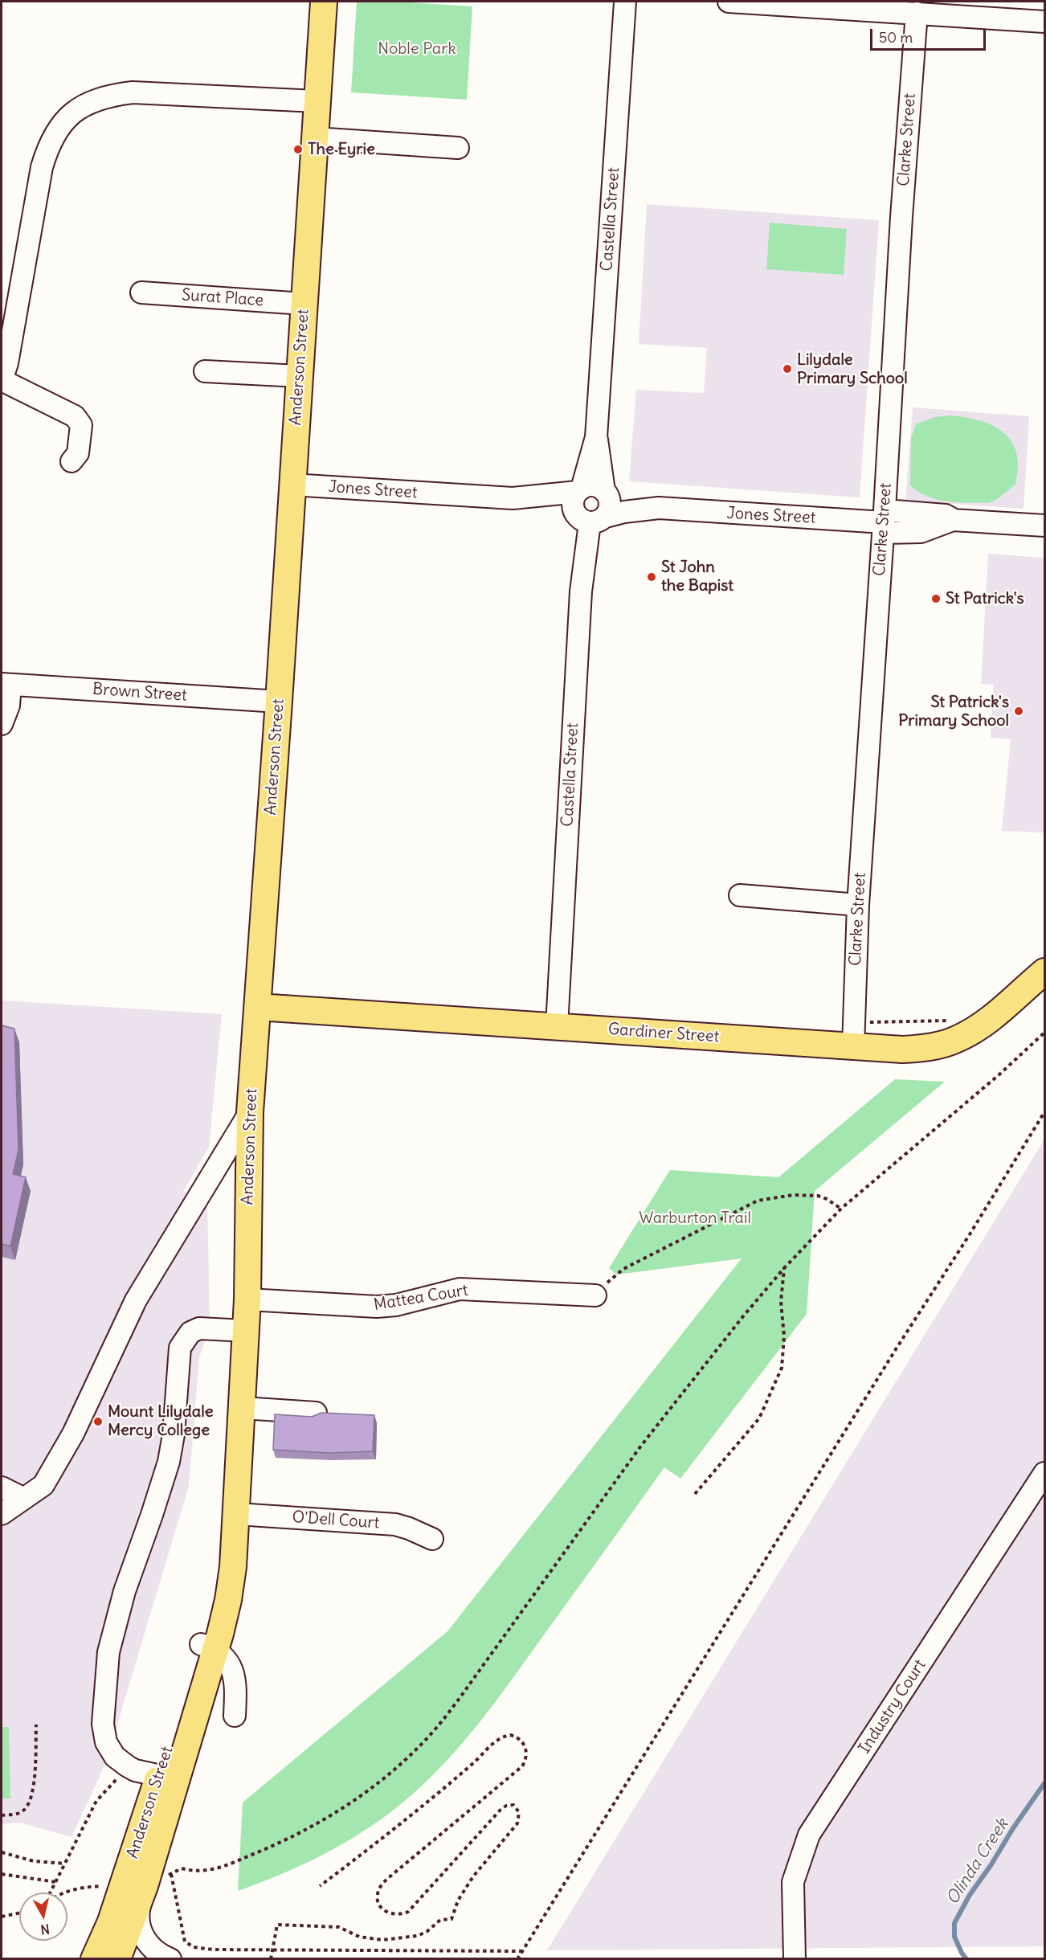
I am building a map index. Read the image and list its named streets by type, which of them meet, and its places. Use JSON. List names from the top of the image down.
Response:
{
  "streets": {
    "main road": ["Anderson Street", "Gardiner Street"],
    "street": [
      "Clarke Street",
      "Castella Street",
      "Surat Place",
      "Jones Street",
      "Brown Street",
      "Mattea Court",
      "O'Dell Court",
      "Industry Court"
    ]
  },
  "crossings": [
    ["Clarke Street", "Jones Street"],
    ["Clarke Street", "Gardiner Street"],
    ["Castella Street", "Jones Street"],
    ["Castella Street", "Gardiner Street"],
    ["Surat Place", "Anderson Street"],
    ["Anderson Street", "Jones Street"],
    ["Anderson Street", "Brown Street"],
    ["Anderson Street", "Gardiner Street"],
    ["Anderson Street", "Mattea Court"],
    ["Anderson Street", "O'Dell Court"]
  ],
  "water": ["Olinda Creek"],
  "parks": ["Noble Park", "Warburton Trail"],
  "places": [
    "The Eyrie",
    "Lilydale Primary School",
    "St John the Bapist",
    "St Patrick's",
    "St Patrick's Primary School",
    "Mount Lilydale Mercy College"
  ],
  "scale_bar": "50 m",
  "north": "bottom"
}
